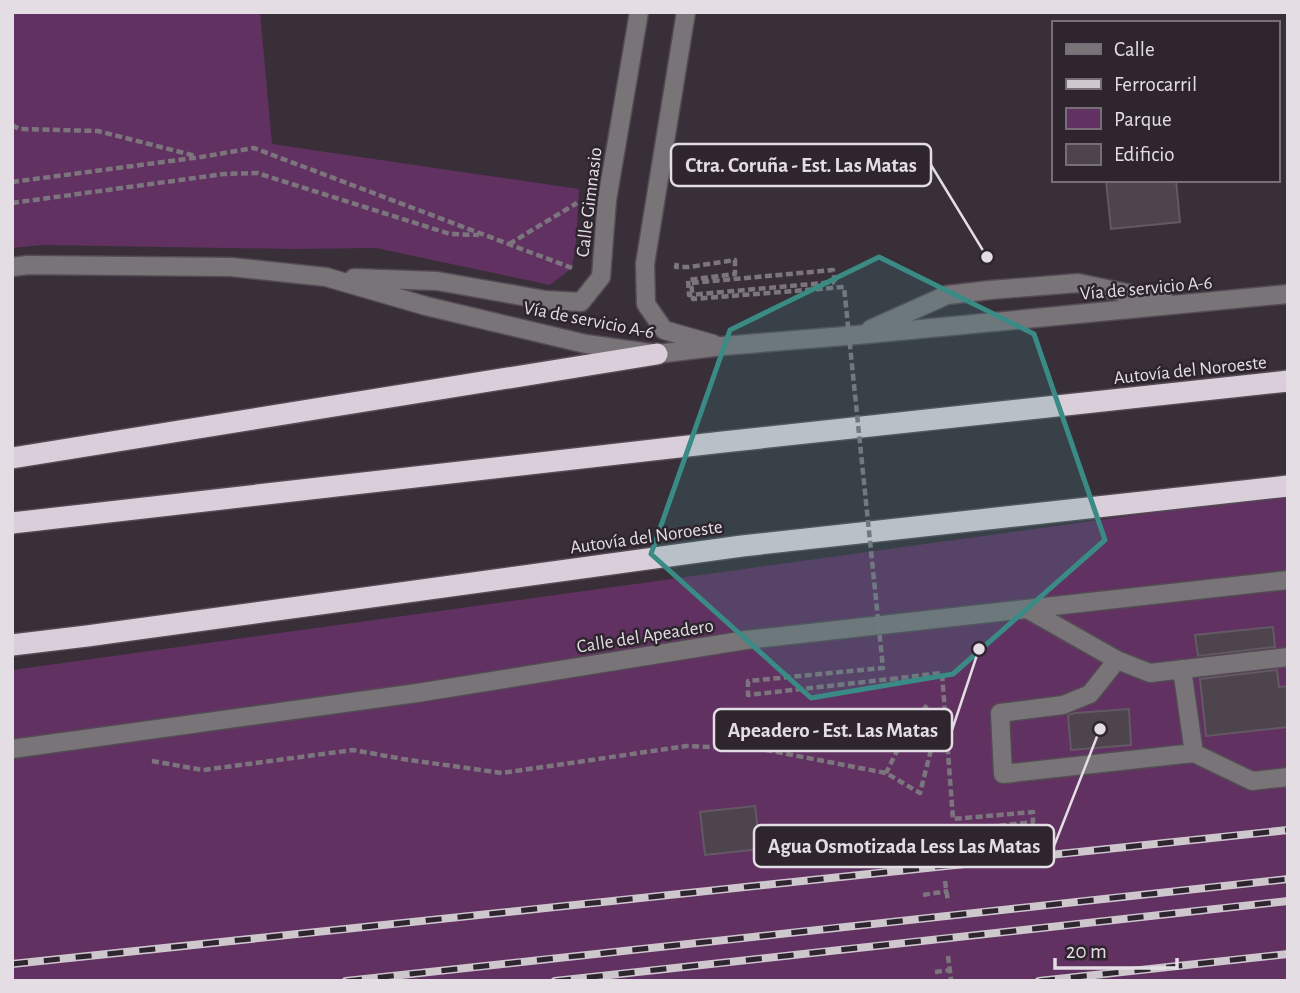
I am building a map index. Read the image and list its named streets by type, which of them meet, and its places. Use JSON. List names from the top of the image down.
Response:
{
  "streets": {
    "highway": ["Autovía del Noroeste"],
    "street": ["Calle Gimnasio", "Vía de servicio A-6", "Calle del Apeadero"]
  },
  "crossings": [
    ["Calle Gimnasio", "Vía de servicio A-6"]
  ],
  "places": ["Ctra. Coruña - Est. Las Matas", "Apeadero - Est. Las Matas", "Agua Osmotizada Less Las Matas"],
  "legend": [
    "Calle",
    "Ferrocarril",
    "Parque",
    "Edificio"
  ],
  "scale_bar": "20 m"
}
